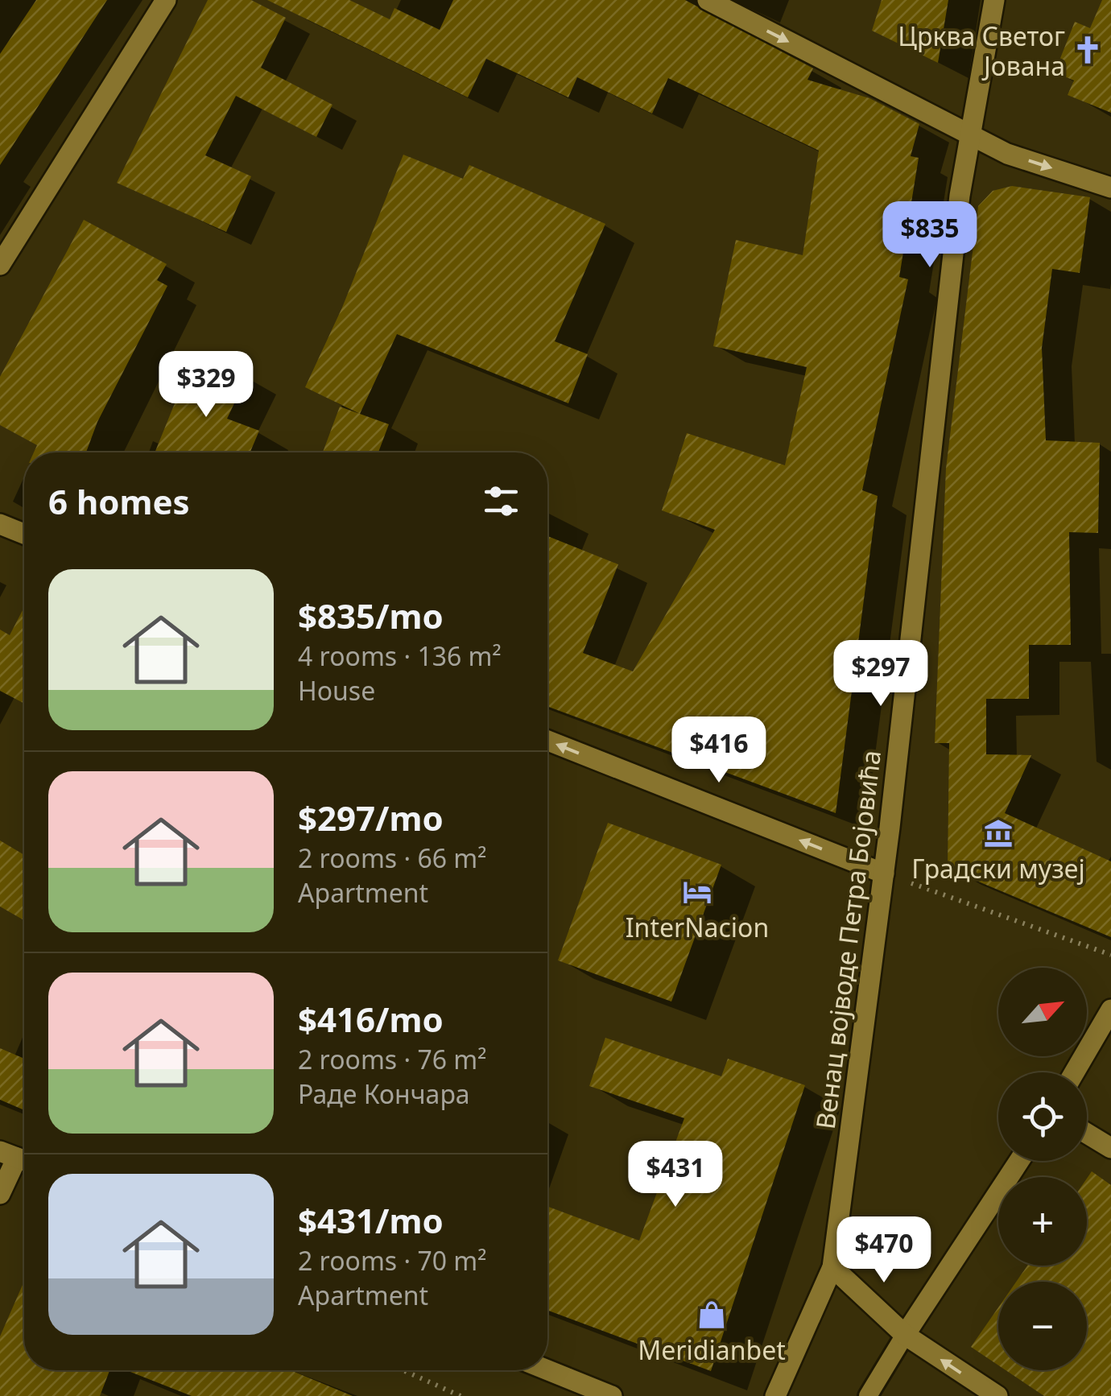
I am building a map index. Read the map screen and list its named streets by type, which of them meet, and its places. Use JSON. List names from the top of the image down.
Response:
{
  "streets": {
    "street": ["Венац војводе Петра Бојовића"]
  },
  "places": {
    "church": ["Црква Светог Јована"],
    "museum": ["Градски музеј"],
    "hotel": ["InterNacion"],
    "shop": ["Meridianbet"]
  },
  "north": "top right",
  "page": {
    "price": [
      "$835",
      "$329",
      "$297",
      "$416",
      "$431",
      "$470"
    ],
    "heading": "6 homes",
    "list": [
      {
        "name": "$835/mo",
        "note": "4 rooms · 136 m² · House"
      },
      {
        "name": "$297/mo",
        "note": "2 rooms · 66 m² · Apartment"
      },
      {
        "name": "$416/mo",
        "note": "2 rooms · 76 m² · Раде Кончара"
      },
      {
        "name": "$431/mo",
        "note": "2 rooms · 70 m² · Apartment"
      }
    ],
    "map_buttons": ["+", "−"]
  }
}
